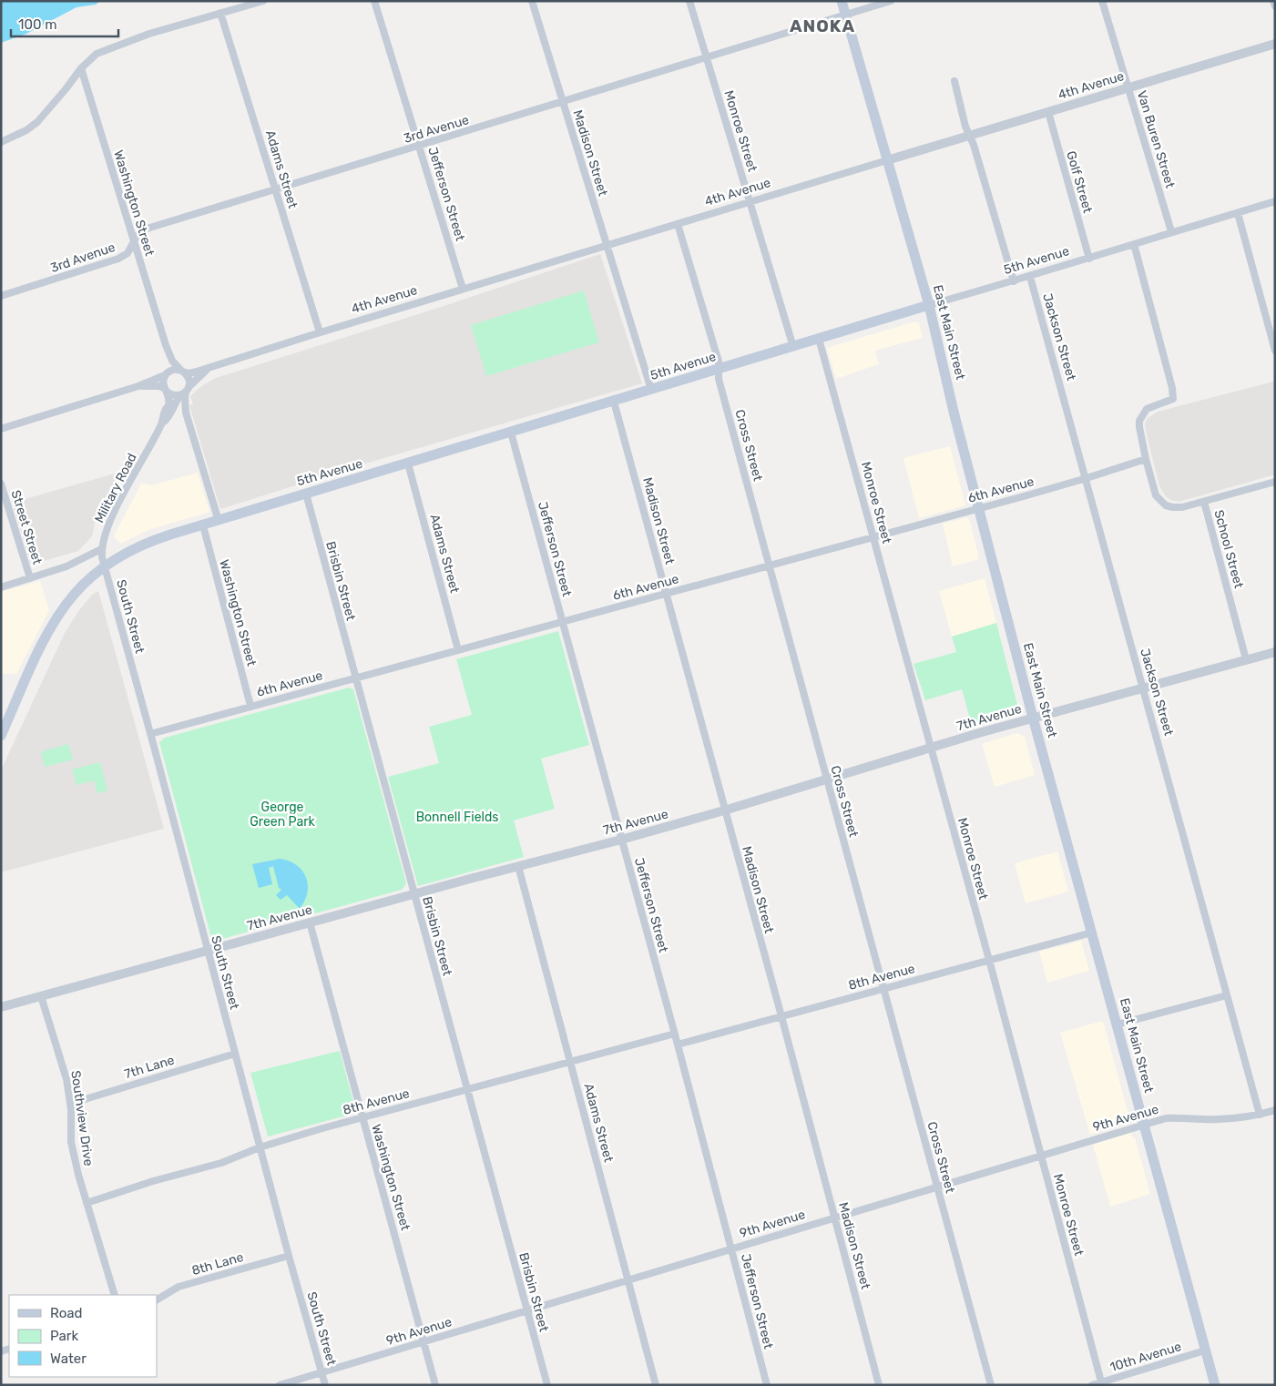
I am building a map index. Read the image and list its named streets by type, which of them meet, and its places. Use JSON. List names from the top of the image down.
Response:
{
  "streets": {
    "main road": ["5th Avenue", "East Main Street"],
    "street": [
      "4th Avenue",
      "3rd Avenue",
      "Monroe Street",
      "Van Buren Street",
      "Madison Street",
      "Adams Street",
      "Golf Street",
      "Jefferson Street",
      "Washington Street",
      "Jackson Street",
      "Cross Street",
      "Military Road",
      "6th Avenue",
      "Street Street",
      "School Street",
      "Brisbin Street",
      "South Street",
      "7th Avenue",
      "8th Avenue",
      "7th Lane",
      "Southview Drive",
      "9th Avenue",
      "8th Lane",
      "10th Avenue"
    ]
  },
  "crossings": [
    ["4th Avenue", "Monroe Street"],
    ["4th Avenue", "Van Buren Street"],
    ["4th Avenue", "Madison Street"],
    ["4th Avenue", "Adams Street"],
    ["4th Avenue", "Golf Street"],
    ["4th Avenue", "Jefferson Street"],
    ["4th Avenue", "Washington Street"],
    ["4th Avenue", "East Main Street"],
    ["4th Avenue", "Cross Street"],
    ["4th Avenue", "Military Road"],
    ["3rd Avenue", "Monroe Street"],
    ["3rd Avenue", "Madison Street"],
    ["3rd Avenue", "Adams Street"],
    ["3rd Avenue", "Jefferson Street"],
    ["3rd Avenue", "Washington Street"],
    ["3rd Avenue", "East Main Street"],
    ["Monroe Street", "5th Avenue"],
    ["Monroe Street", "6th Avenue"],
    ["Monroe Street", "7th Avenue"],
    ["Monroe Street", "8th Avenue"],
    ["Monroe Street", "9th Avenue"],
    ["Monroe Street", "10th Avenue"],
    ["Van Buren Street", "5th Avenue"],
    ["Madison Street", "5th Avenue"],
    ["Madison Street", "6th Avenue"],
    ["Madison Street", "7th Avenue"],
    ["Madison Street", "8th Avenue"],
    ["Madison Street", "9th Avenue"],
    ["Adams Street", "5th Avenue"],
    ["Adams Street", "6th Avenue"],
    ["Adams Street", "7th Avenue"],
    ["Adams Street", "8th Avenue"],
    ["Adams Street", "9th Avenue"],
    ["Golf Street", "5th Avenue"],
    ["Jefferson Street", "5th Avenue"],
    ["Jefferson Street", "6th Avenue"],
    ["Jefferson Street", "7th Avenue"],
    ["Jefferson Street", "8th Avenue"],
    ["Jefferson Street", "9th Avenue"],
    ["Washington Street", "5th Avenue"],
    ["Washington Street", "Military Road"],
    ["Washington Street", "6th Avenue"],
    ["Washington Street", "7th Avenue"],
    ["Washington Street", "8th Avenue"],
    ["Washington Street", "9th Avenue"],
    ["5th Avenue", "East Main Street"],
    ["5th Avenue", "Jackson Street"],
    ["5th Avenue", "Cross Street"],
    ["5th Avenue", "Military Road"],
    ["5th Avenue", "School Street"],
    ["5th Avenue", "Brisbin Street"],
    ["5th Avenue", "South Street"],
    ["East Main Street", "6th Avenue"],
    ["East Main Street", "7th Avenue"],
    ["East Main Street", "8th Avenue"],
    ["East Main Street", "9th Avenue"],
    ["East Main Street", "10th Avenue"],
    ["Jackson Street", "6th Avenue"],
    ["Jackson Street", "7th Avenue"],
    ["Jackson Street", "9th Avenue"],
    ["Cross Street", "6th Avenue"],
    ["Cross Street", "7th Avenue"],
    ["Cross Street", "8th Avenue"],
    ["Cross Street", "9th Avenue"],
    ["Military Road", "South Street"],
    ["6th Avenue", "School Street"],
    ["6th Avenue", "Brisbin Street"],
    ["6th Avenue", "South Street"],
    ["School Street", "7th Avenue"],
    ["Brisbin Street", "7th Avenue"],
    ["Brisbin Street", "8th Avenue"],
    ["Brisbin Street", "9th Avenue"],
    ["South Street", "7th Avenue"],
    ["South Street", "8th Avenue"],
    ["South Street", "7th Lane"],
    ["South Street", "9th Avenue"],
    ["South Street", "8th Lane"],
    ["7th Avenue", "Southview Drive"],
    ["8th Avenue", "Southview Drive"],
    ["7th Lane", "Southview Drive"]
  ],
  "districts": ["ANOKA"],
  "parks": ["George Green Park", "Bonnell Fields"],
  "legend": ["Road", "Park", "Water"],
  "scale_bar": "100 m"
}
